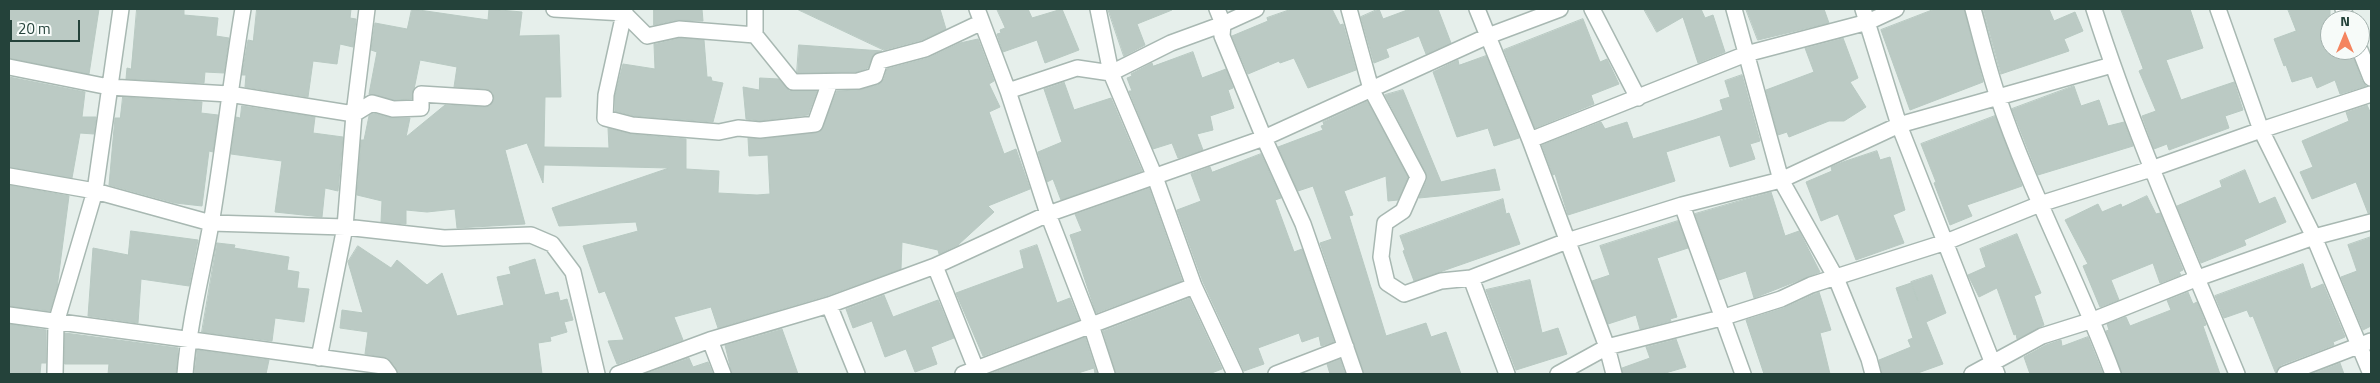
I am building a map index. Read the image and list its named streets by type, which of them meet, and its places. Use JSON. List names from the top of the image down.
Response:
{
  "scale_bar": "20 m",
  "north": "top"
}
